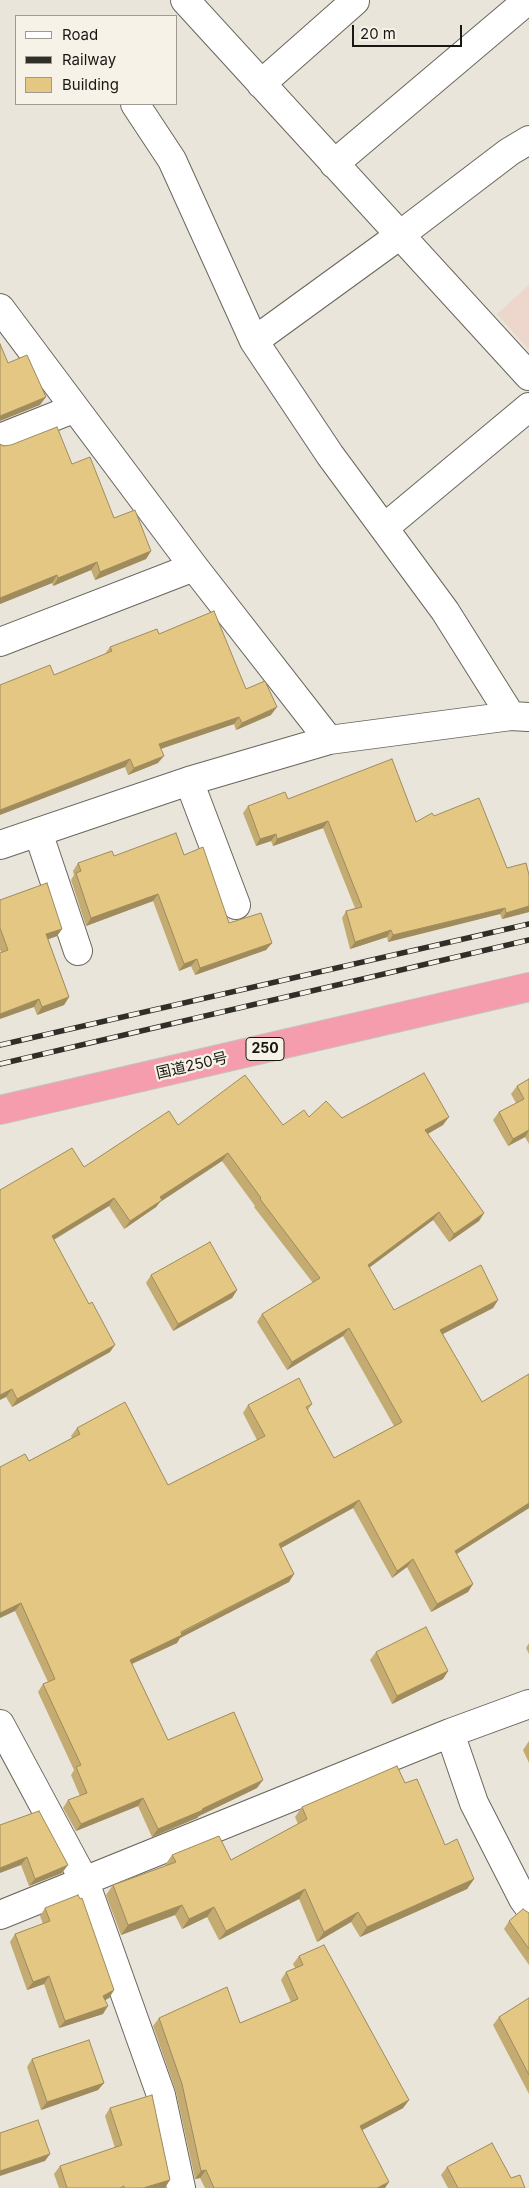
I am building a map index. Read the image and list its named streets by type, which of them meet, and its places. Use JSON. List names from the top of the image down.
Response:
{
  "streets": {
    "highway": ["250", "国道250号"]
  },
  "legend": ["Road", "Railway", "Building"],
  "scale_bar": "20 m"
}
